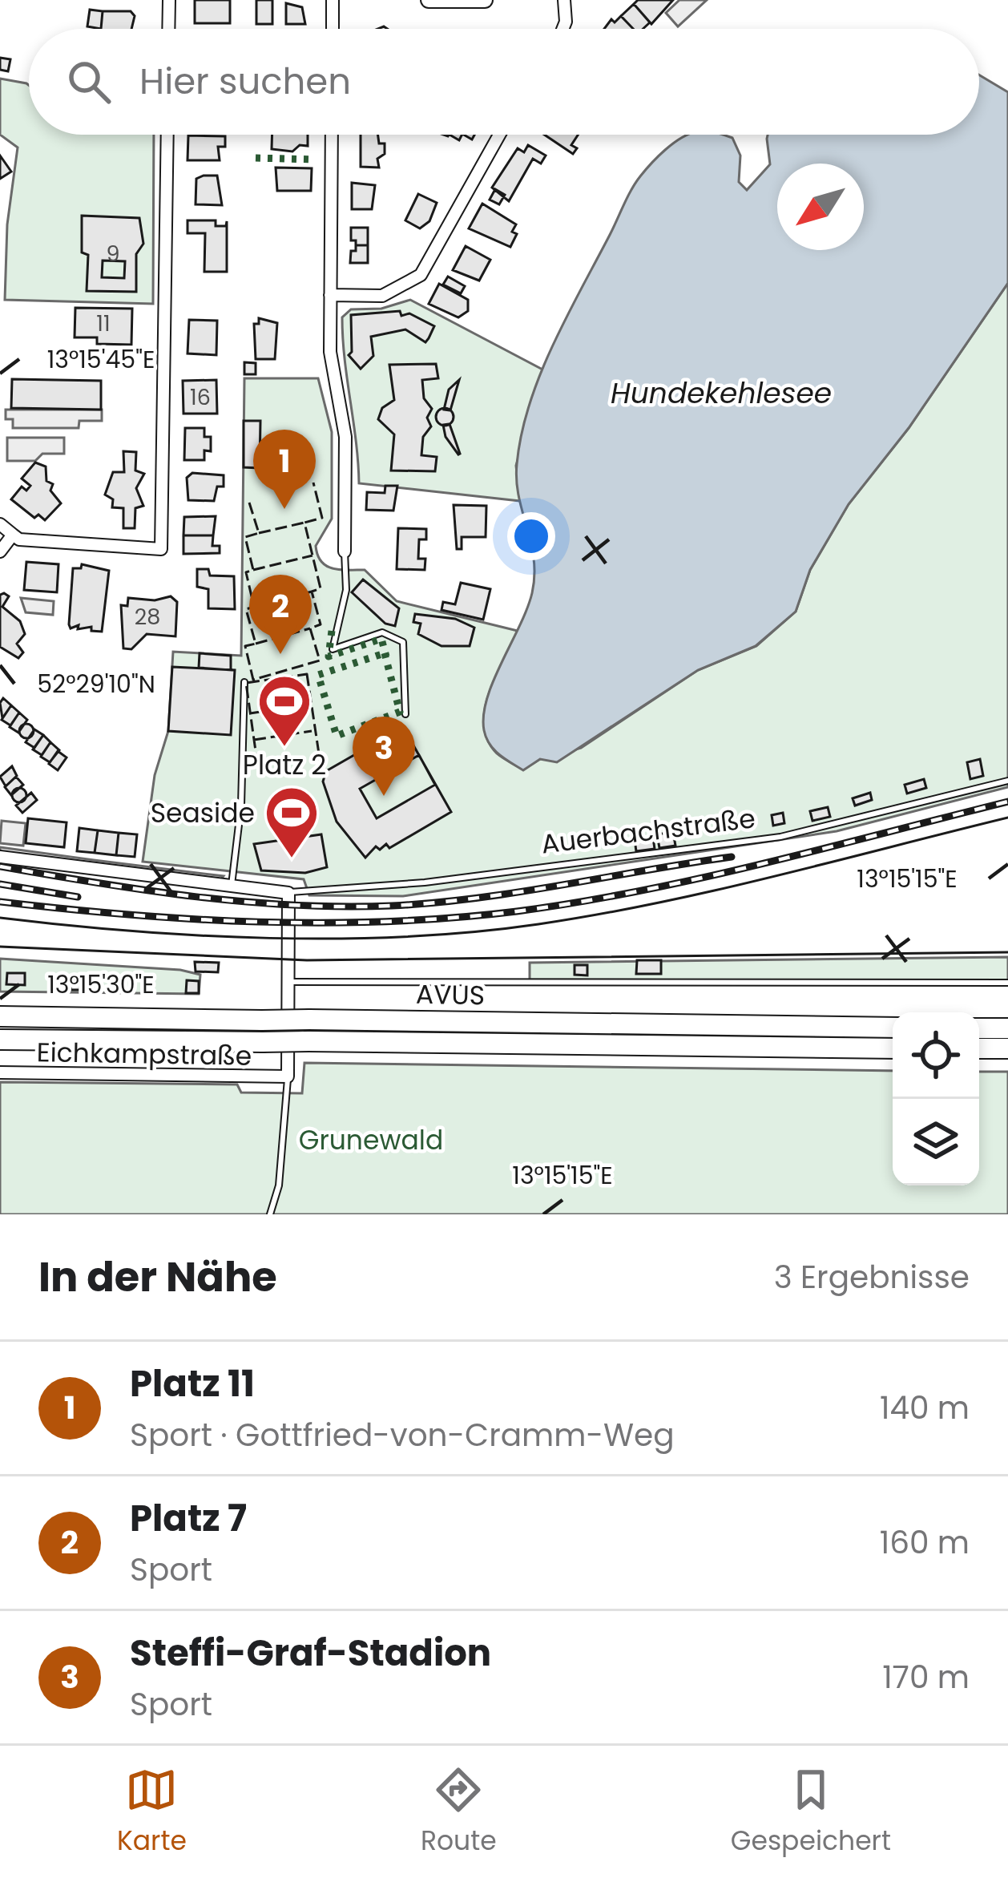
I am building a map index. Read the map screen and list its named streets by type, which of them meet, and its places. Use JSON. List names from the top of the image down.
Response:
{
  "streets": {
    "highway": ["AVUS"],
    "street": ["Auerbachstraße", "Eichkampstraße"]
  },
  "water": ["Hundekehlesee"],
  "parks": ["Grunewald"],
  "places": {
    "sports": ["Platz 2", "Seaside"]
  },
  "house_numbers": [
    "9",
    "11",
    "16",
    "28"
  ],
  "north": "bottom left",
  "page": {
    "search": "Hier suchen",
    "pins": ["1", "2", "3"],
    "heading": ["In der Nähe", "3 Ergebnisse"],
    "list": [
      {
        "mark": "1",
        "name": "Platz 11",
        "note": "Sport · Gottfried-von-Cramm-Weg",
        "value": "140 m"
      },
      {
        "mark": "2",
        "name": "Platz 7",
        "note": "Sport",
        "value": "160 m"
      },
      {
        "mark": "3",
        "name": "Steffi-Graf-Stadion",
        "note": "Sport",
        "value": "170 m"
      }
    ],
    "nav": ["Karte", "Route", "Gespeichert"]
  },
  "coordinates": [
    "13°15'45\"E",
    "52°29'10\"N",
    "13°15'15\"E",
    "13°15'30\"E"
  ]
}
